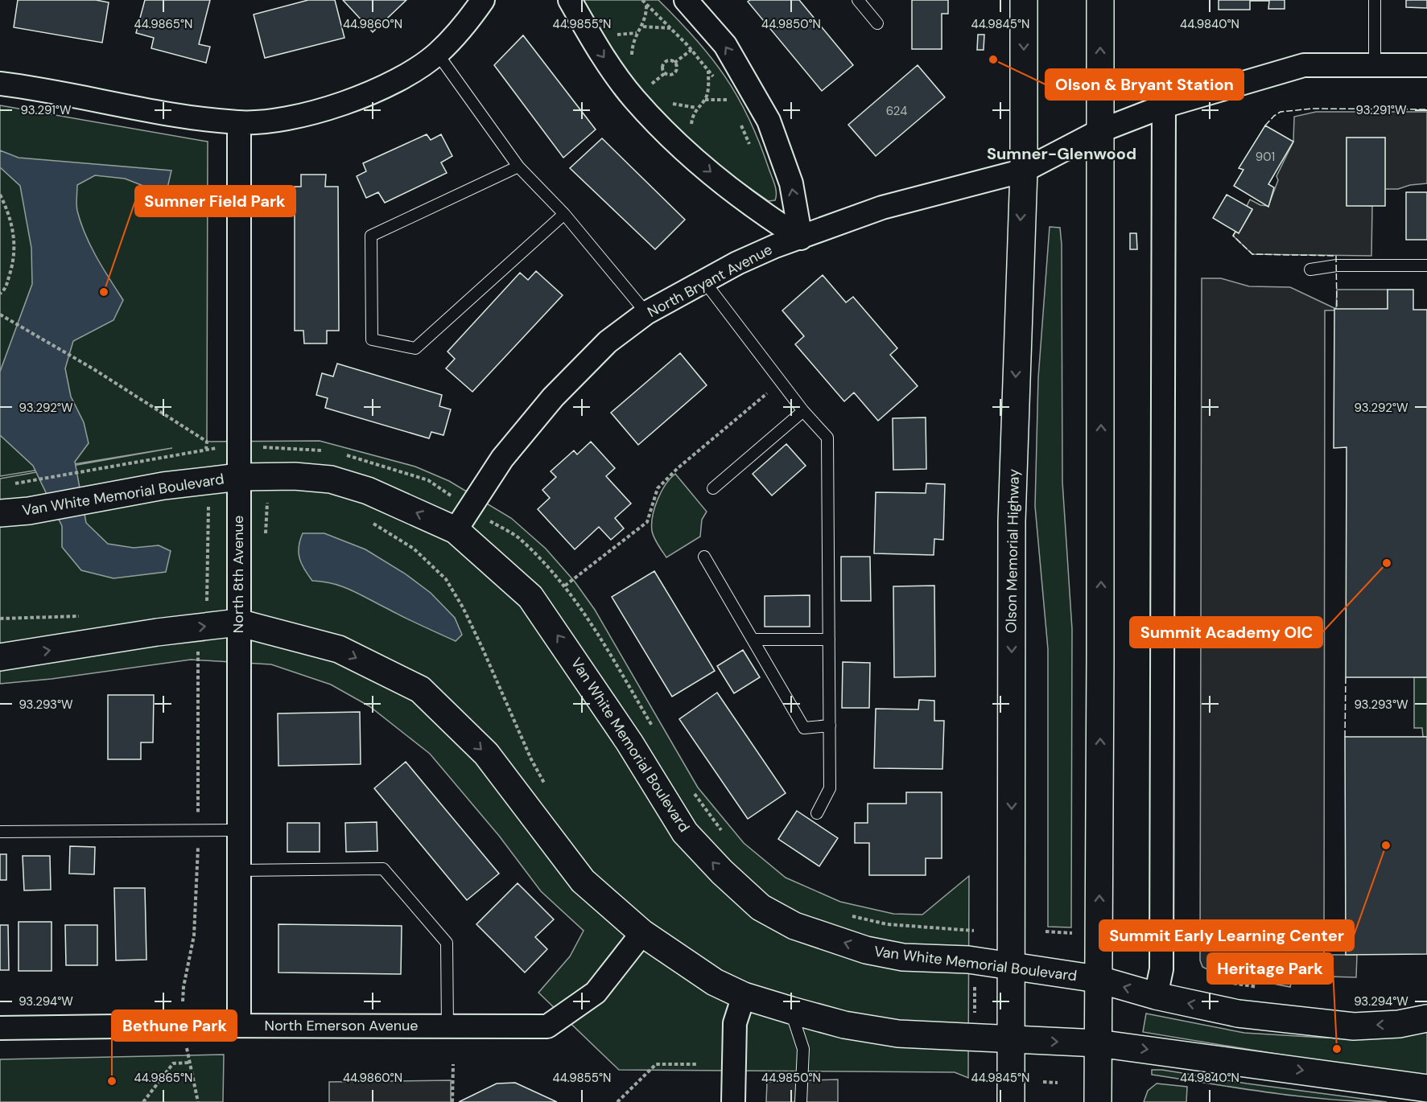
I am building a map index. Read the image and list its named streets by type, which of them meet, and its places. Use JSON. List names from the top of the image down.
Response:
{
  "streets": {
    "street": [
      "North Bryant Avenue",
      "Van White Memorial Boulevard",
      "Olson Memorial Highway",
      "North 8th Avenue",
      "North Emerson Avenue"
    ]
  },
  "crossings": [
    ["North Bryant Avenue", "Van White Memorial Boulevard"],
    ["North Bryant Avenue", "Olson Memorial Highway"],
    ["Van White Memorial Boulevard", "Olson Memorial Highway"],
    ["Van White Memorial Boulevard", "North 8th Avenue"],
    ["North 8th Avenue", "North Emerson Avenue"]
  ],
  "districts": ["Sumner-Glenwood"],
  "places": [
    "Olson & Bryant Station",
    "Sumner Field Park",
    "Summit Academy OIC",
    "Summit Early Learning Center",
    "Heritage Park",
    "Bethune Park"
  ],
  "house_numbers": ["624", "901"],
  "coordinates": [
    "44.9865°N",
    "44.9860°N",
    "44.9855°N",
    "44.9850°N",
    "44.9845°N",
    "44.9840°N",
    "93.291°W",
    "93.292°W",
    "93.293°W",
    "93.294°W"
  ]
}
